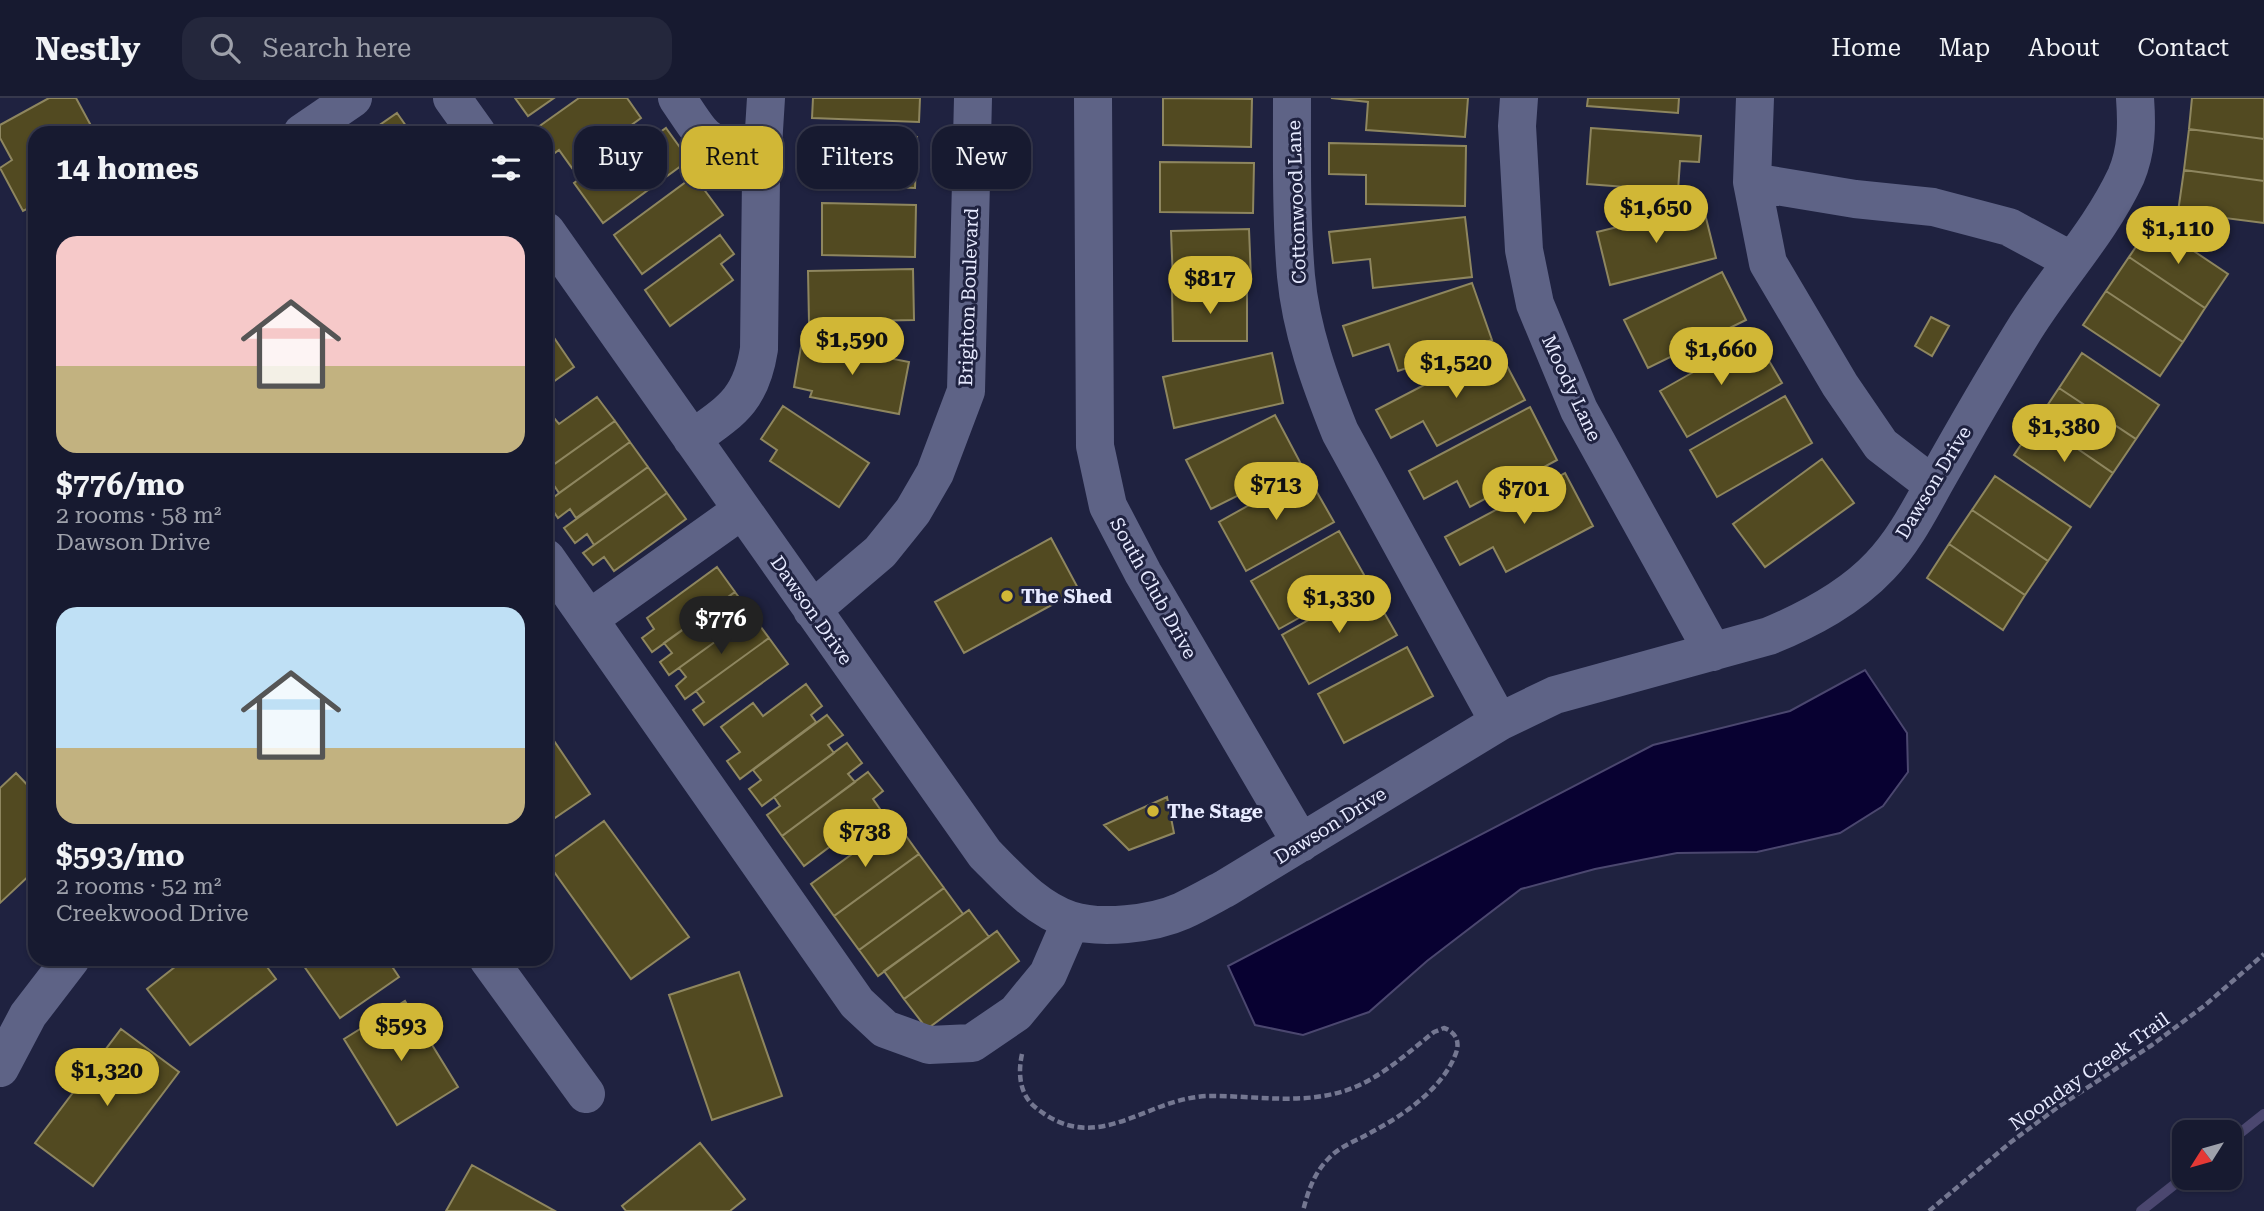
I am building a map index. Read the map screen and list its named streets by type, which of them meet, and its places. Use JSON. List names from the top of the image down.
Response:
{
  "streets": {
    "street": [
      "Cottonwood Lane",
      "Brighton Boulevard",
      "Moody Lane",
      "Dawson Drive",
      "South Club Drive"
    ],
    "path": ["Noonday Creek Trail"]
  },
  "crossings": [
    ["Cottonwood Lane", "Dawson Drive"],
    ["Brighton Boulevard", "Dawson Drive"],
    ["Moody Lane", "Dawson Drive"],
    ["Dawson Drive", "South Club Drive"]
  ],
  "places": ["The Shed", "The Stage"],
  "north": "bottom left",
  "page": {
    "header": "Nestly",
    "search": "Search here",
    "nav": [
      "Home",
      "Map",
      "About",
      "Contact"
    ],
    "chip": [
      "Buy",
      "Rent",
      "Filters",
      "New"
    ],
    "heading": "14 homes",
    "price": [
      "$1,650",
      "$1,110",
      "$817",
      "$1,590",
      "$1,660",
      "$1,520",
      "$1,380",
      "$713",
      "$701",
      "$1,330",
      "$776",
      "$738",
      "$593",
      "$1,320"
    ],
    "list": [
      {
        "name": "$776/mo",
        "note": "2 rooms · 58 m² · Dawson Drive"
      },
      {
        "name": "$593/mo",
        "note": "2 rooms · 52 m² · Creekwood Drive"
      }
    ]
  }
}
